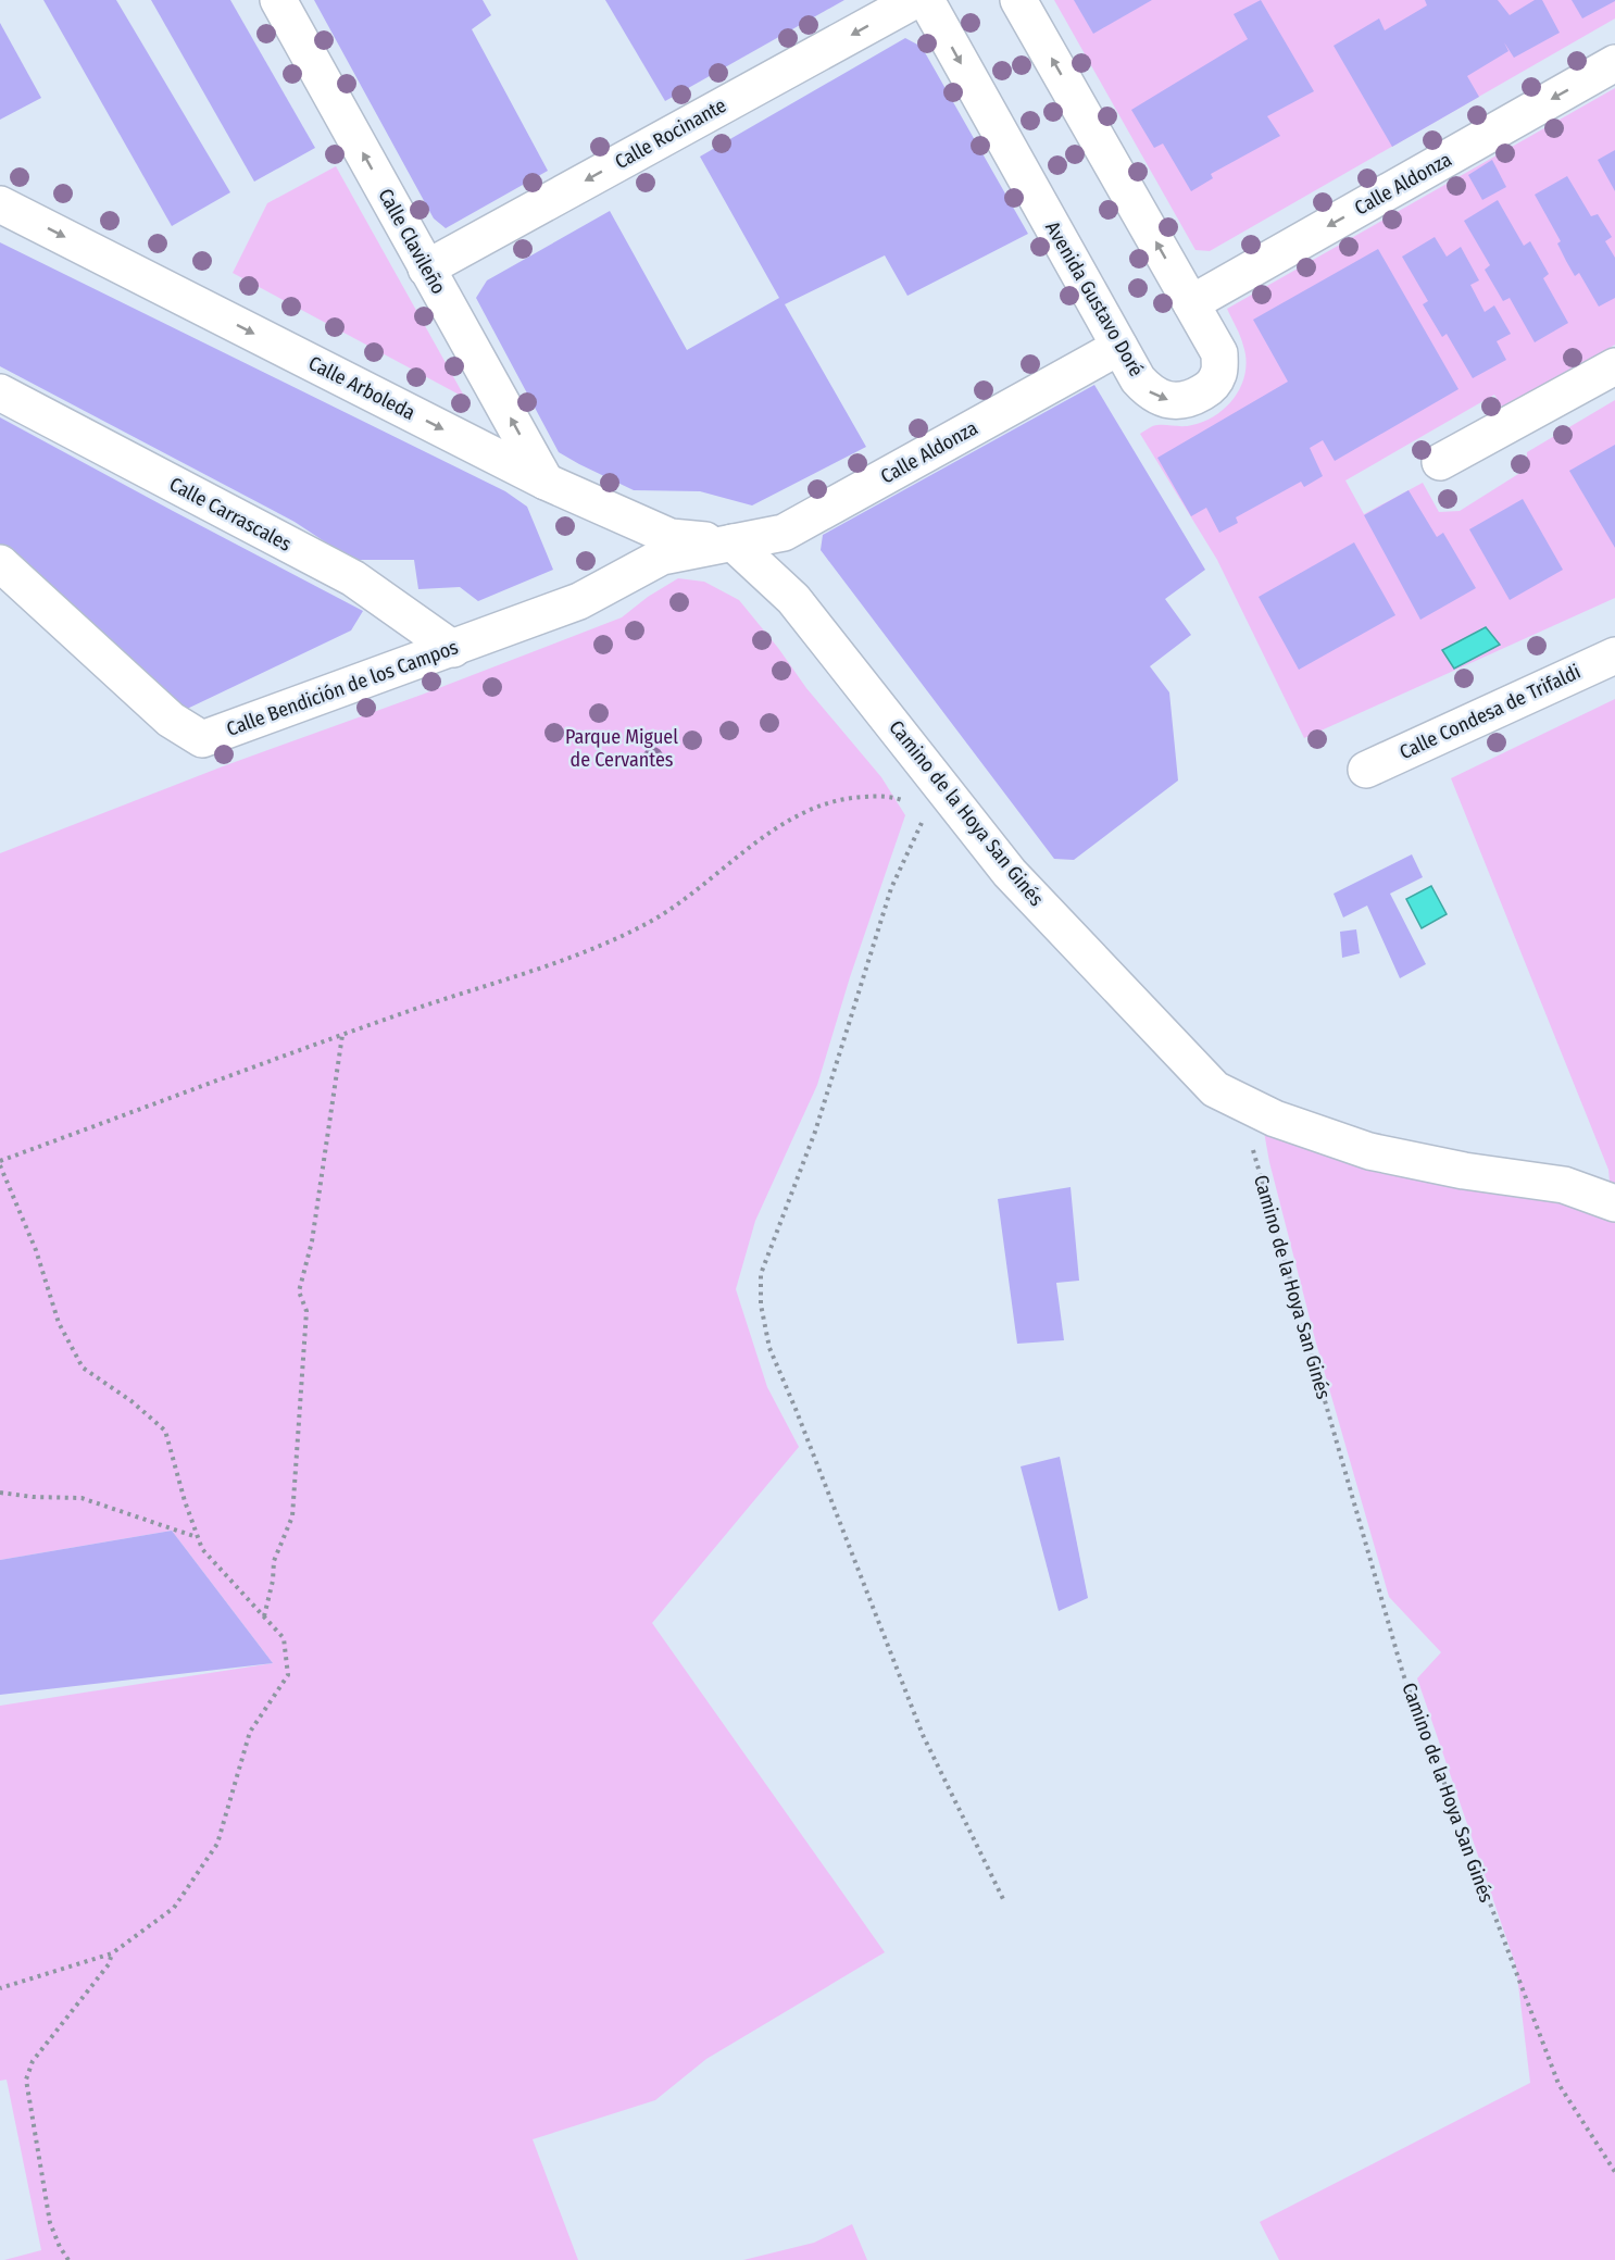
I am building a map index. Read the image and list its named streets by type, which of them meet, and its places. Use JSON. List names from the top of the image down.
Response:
{
  "streets": {
    "street": [
      "Calle Rocinante",
      "Calle Aldonza",
      "Calle Clavileño",
      "Avenida Gustavo Doré",
      "Calle Arboleda",
      "Calle Carrascales",
      "Calle Bendición de los Campos",
      "Calle Condesa de Trifaldi",
      "Camino de la Hoya San Ginés"
    ]
  },
  "crossings": [
    ["Calle Rocinante", "Calle Clavileño"],
    ["Calle Aldonza", "Avenida Gustavo Doré"],
    ["Calle Aldonza", "Calle Arboleda"],
    ["Calle Aldonza", "Calle Bendición de los Campos"],
    ["Calle Aldonza", "Camino de la Hoya San Ginés"],
    ["Calle Clavileño", "Calle Arboleda"],
    ["Calle Arboleda", "Calle Bendición de los Campos"],
    ["Calle Arboleda", "Camino de la Hoya San Ginés"],
    ["Calle Carrascales", "Calle Bendición de los Campos"],
    ["Calle Bendición de los Campos", "Camino de la Hoya San Ginés"]
  ],
  "one_way": ["Calle Rocinante", "Calle Clavileño", "Calle Arboleda"],
  "parks": ["Parque Miguel de Cervantes"]
}
